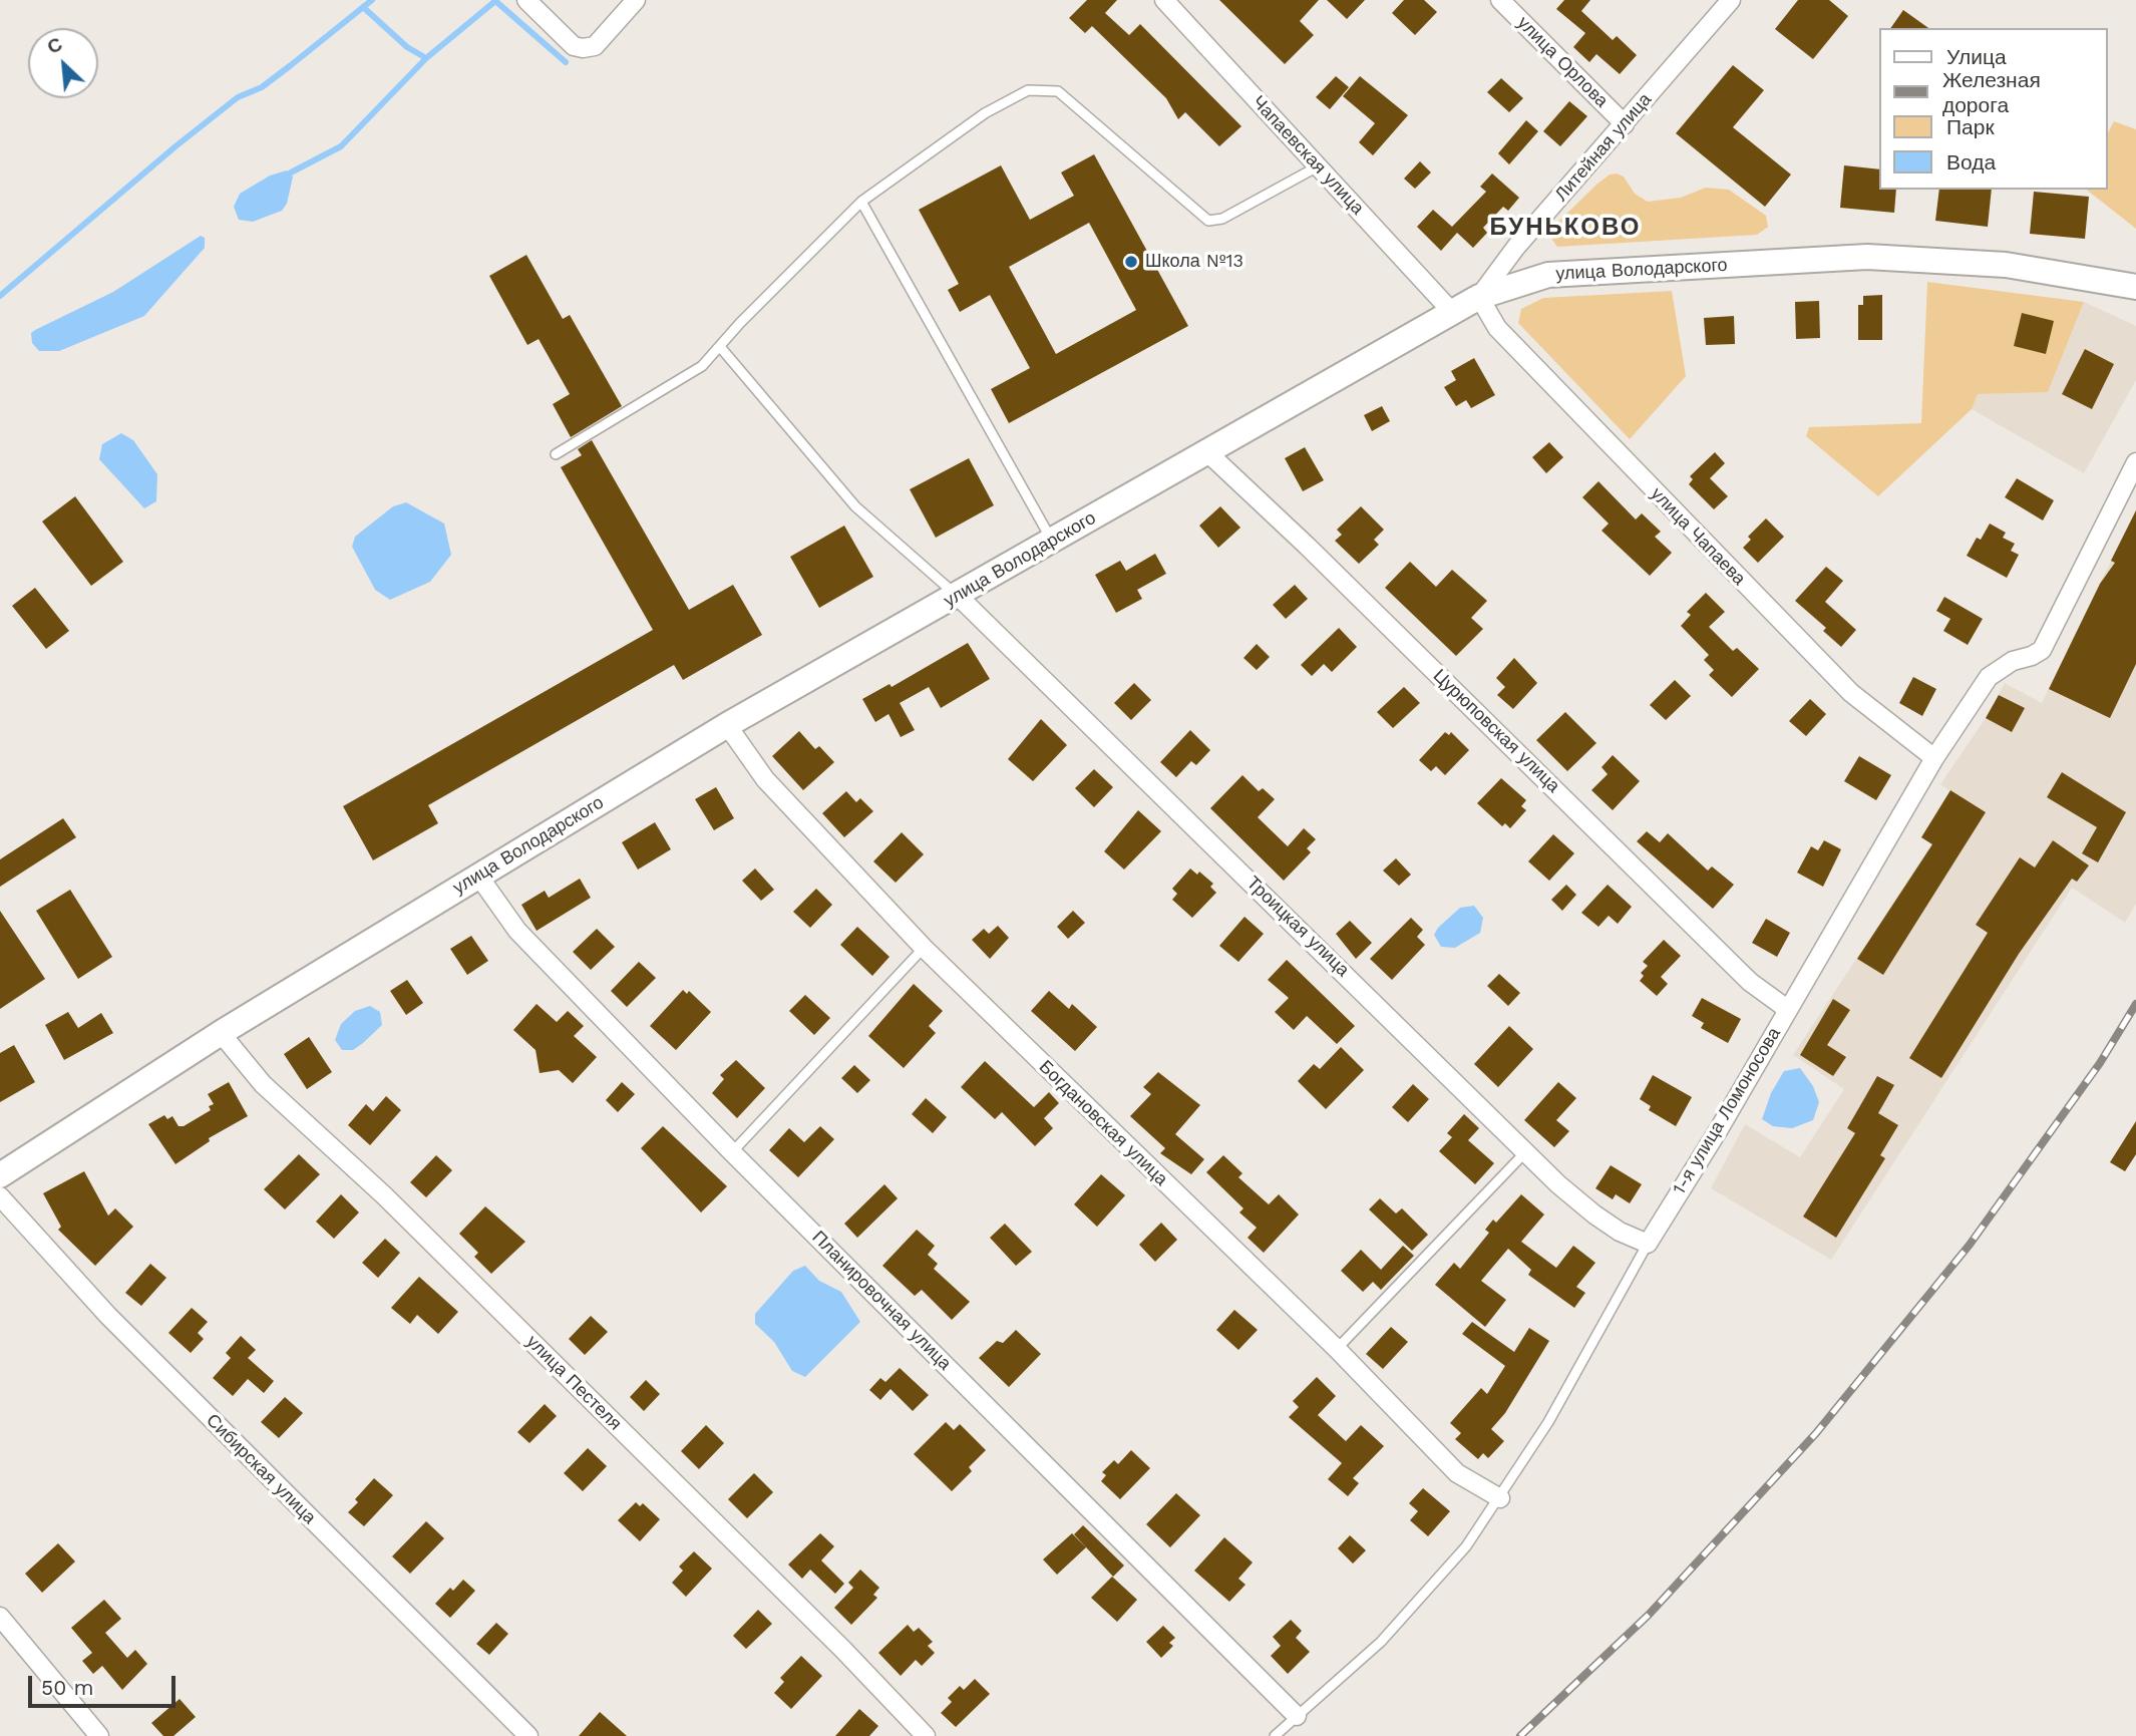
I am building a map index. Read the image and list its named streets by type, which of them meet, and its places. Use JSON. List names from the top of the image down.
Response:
{
  "streets": {
    "main road": ["улица Володарского"],
    "street": [
      "улица Орлова",
      "Литейная улица",
      "Чапаевская улица",
      "улица Чапаева",
      "Цурюповская улица",
      "Троицкая улица",
      "1-я улица Ломоносова",
      "Богдановская улица",
      "Планировочная улица",
      "улица Пестеля",
      "Сибирская улица"
    ]
  },
  "crossings": [
    ["улица Орлова", "Литейная улица"],
    ["Литейная улица", "улица Володарского"],
    ["Литейная улица", "улица Чапаева"],
    ["Чапаевская улица", "улица Володарского"],
    ["улица Володарского", "улица Чапаева"],
    ["улица Володарского", "Цурюповская улица"],
    ["улица Володарского", "Троицкая улица"],
    ["улица Володарского", "Богдановская улица"],
    ["улица Володарского", "Планировочная улица"],
    ["улица Володарского", "улица Пестеля"],
    ["улица Чапаева", "1-я улица Ломоносова"],
    ["Цурюповская улица", "1-я улица Ломоносова"],
    ["Троицкая улица", "1-я улица Ломоносова"],
    ["1-я улица Ломоносова", "Богдановская улица"],
    ["1-я улица Ломоносова", "Планировочная улица"]
  ],
  "districts": ["БУНЬКОВО"],
  "places": ["Школа №13"],
  "legend": [
    "Улица",
    "Железная дорога",
    "Парк",
    "Вода"
  ],
  "scale_bar": "50 m",
  "north": "top left"
}
